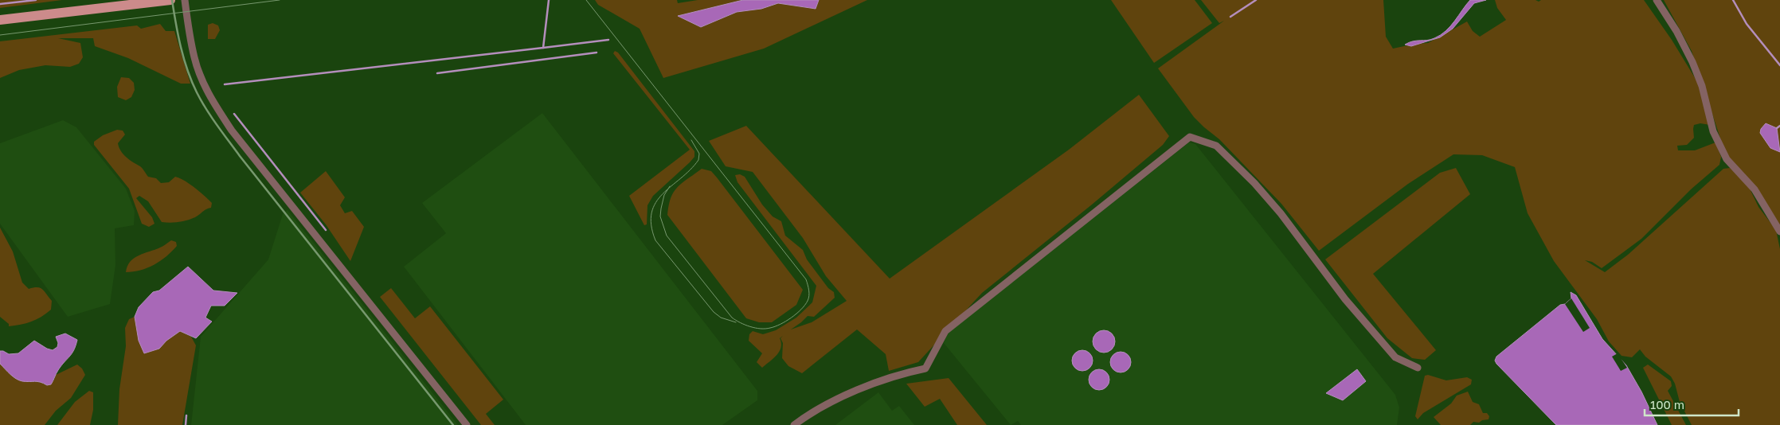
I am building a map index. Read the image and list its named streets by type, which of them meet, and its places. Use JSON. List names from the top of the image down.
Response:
{
  "scale_bar": "100 m"
}
